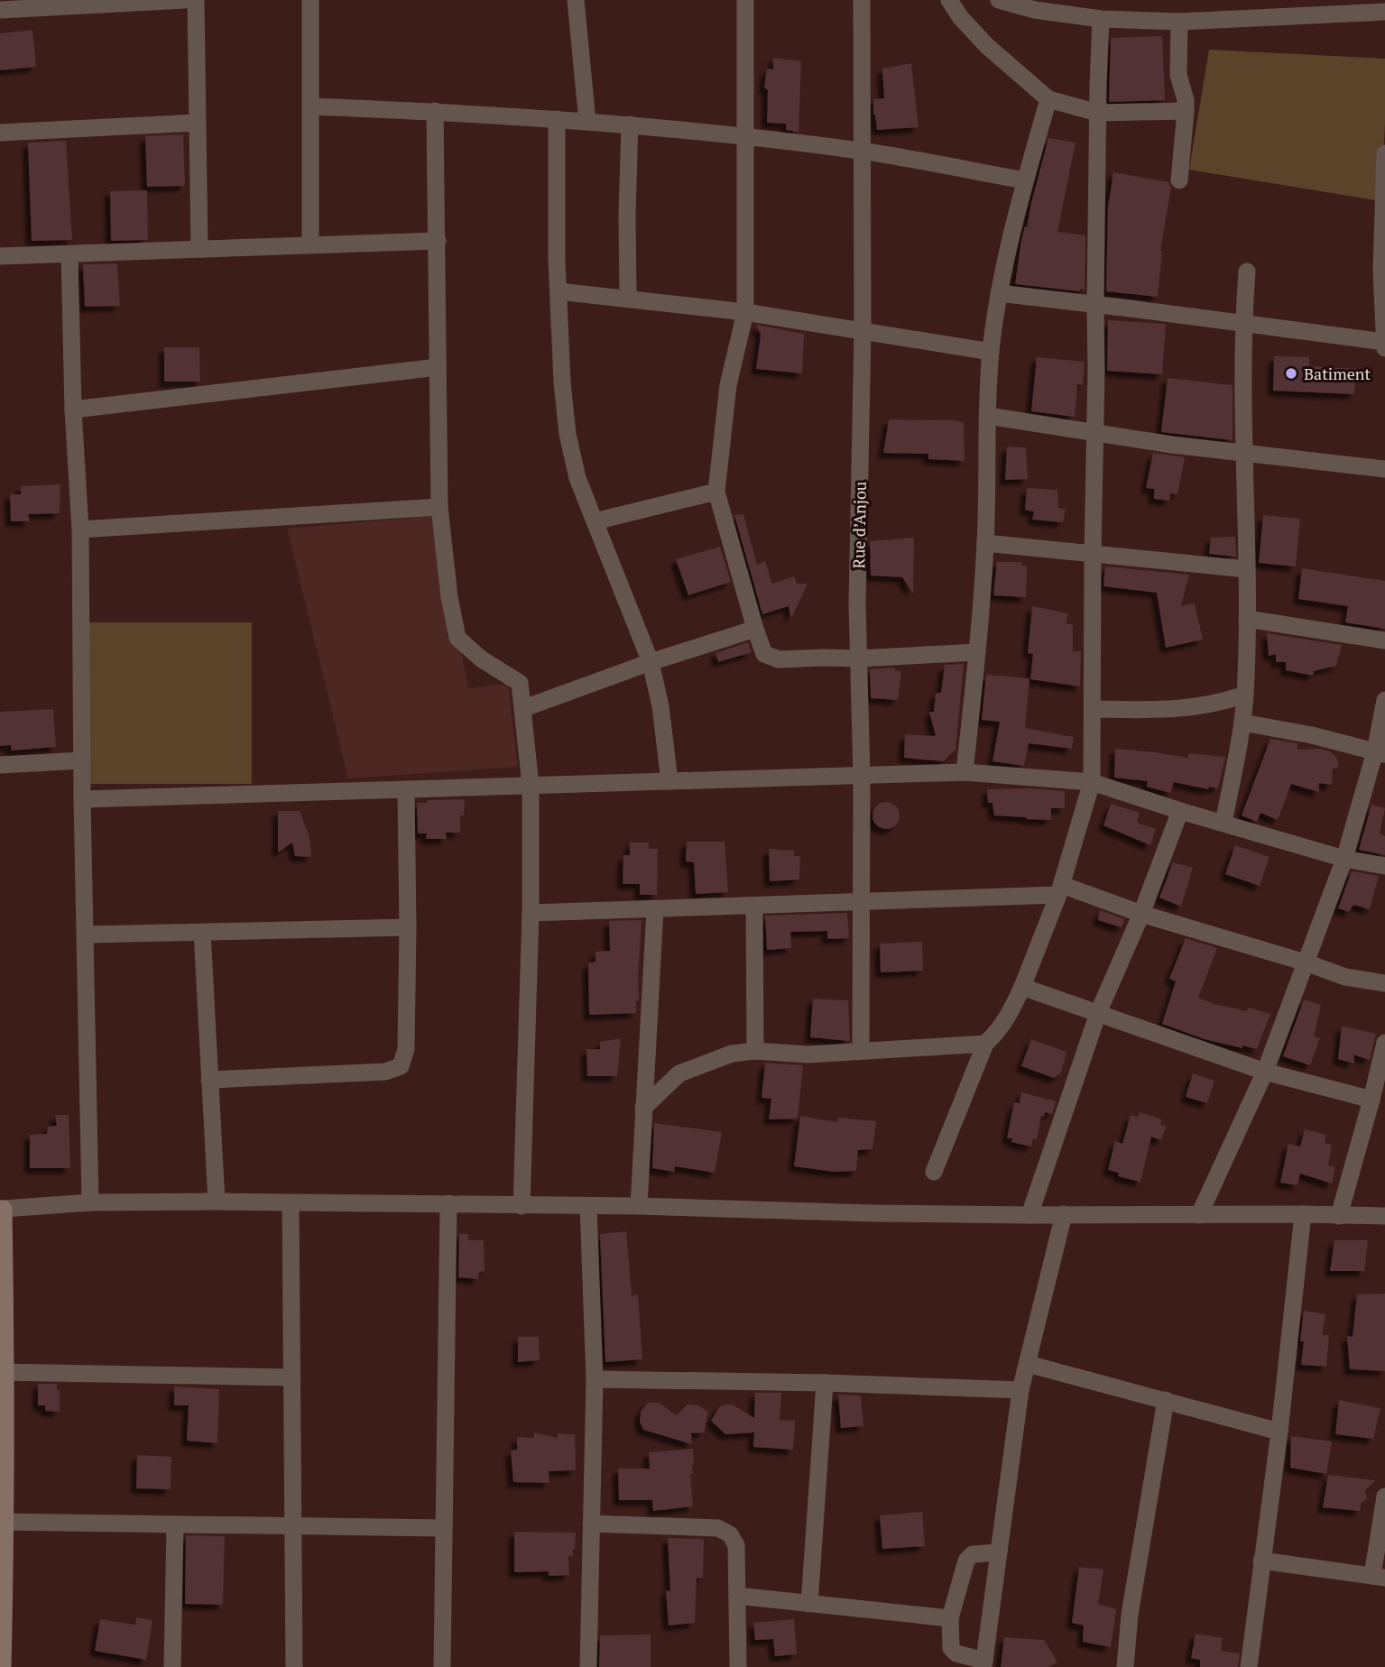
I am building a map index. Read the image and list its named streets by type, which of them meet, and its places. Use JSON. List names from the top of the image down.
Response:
{
  "streets": {
    "street": ["Rue d’Anjou"]
  },
  "places": ["Batiment"]
}
